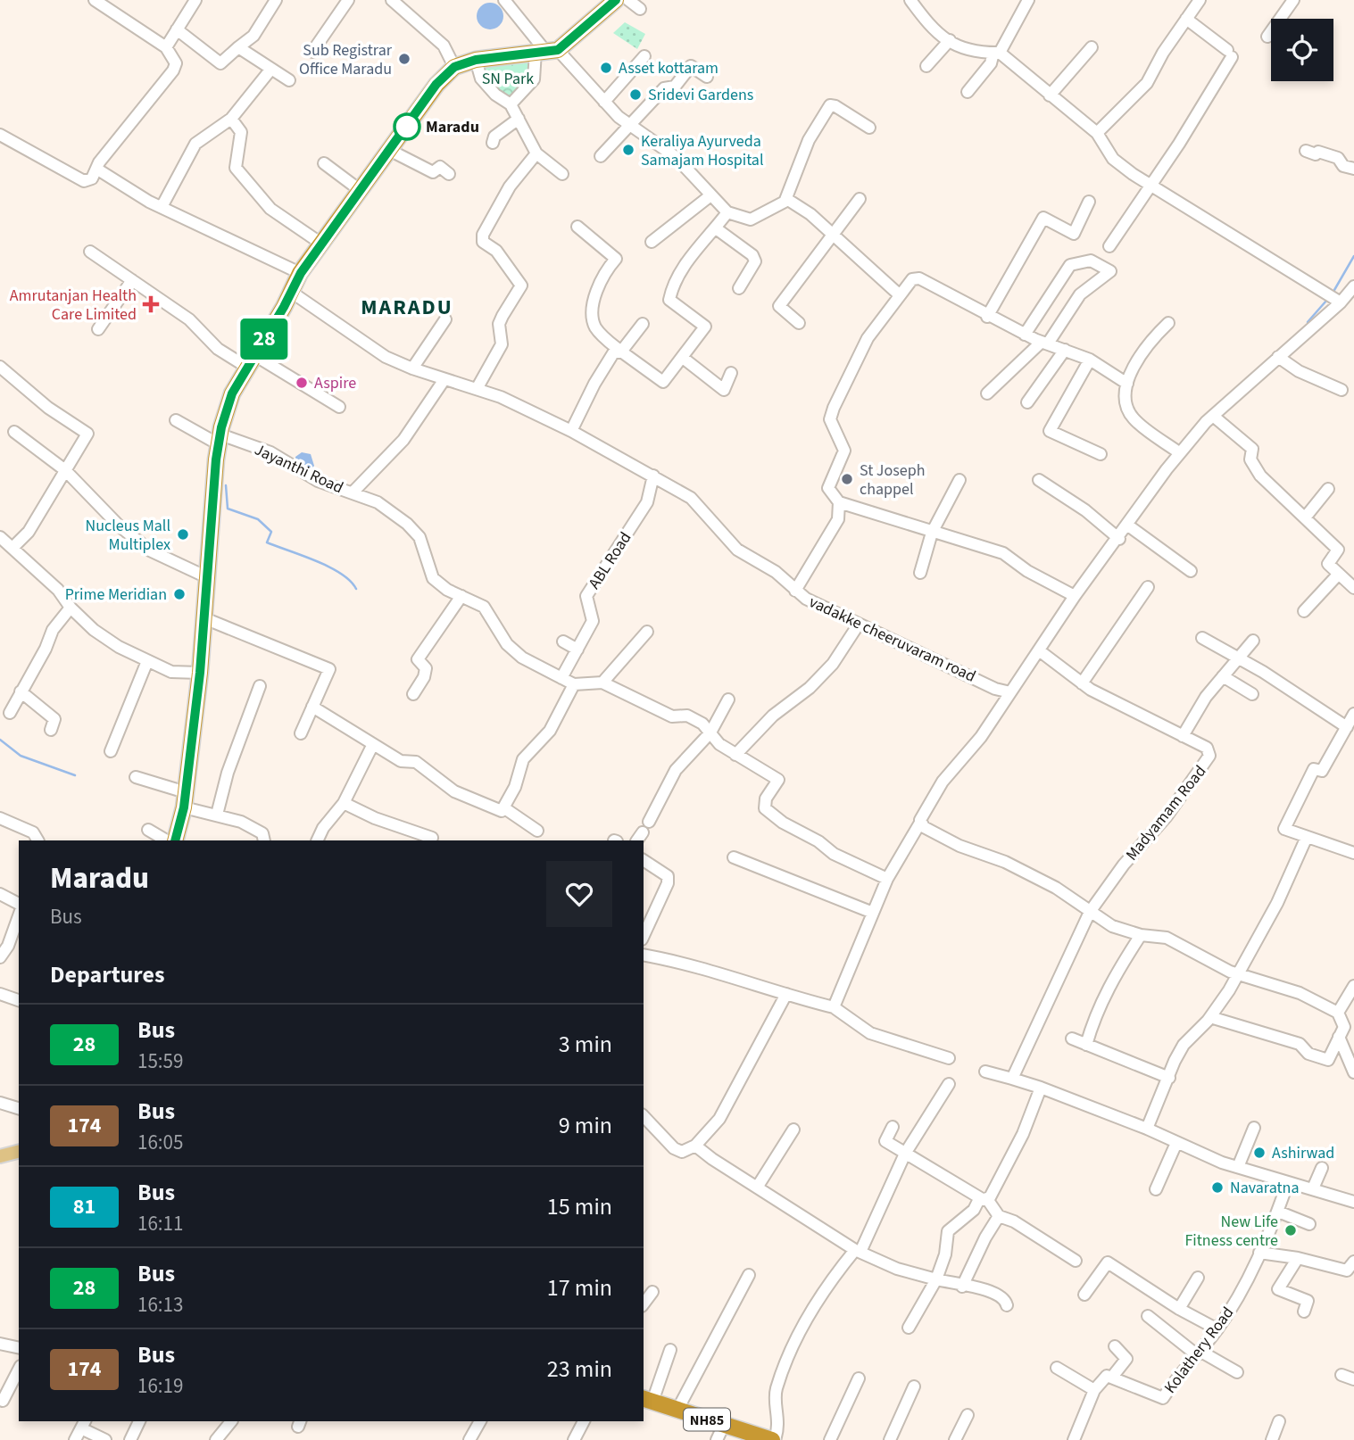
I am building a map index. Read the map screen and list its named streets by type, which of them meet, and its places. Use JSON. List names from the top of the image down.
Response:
{
  "streets": {
    "highway": ["NH85"],
    "street": [
      "Jayanthi Road",
      "ABL Road",
      "vadakke cheeruvaram road",
      "Madyamam Road",
      "Kolathery Road"
    ]
  },
  "crossings": [
    ["Jayanthi Road", "ABL Road"],
    ["ABL Road", "vadakke cheeruvaram road"]
  ],
  "districts": ["MARADU"],
  "parks": ["SN Park"],
  "places": {
    "other": [
      "Sub Registrar Office Maradu",
      "Asset kottaram",
      "Sridevi Gardens",
      "Maradu",
      "Keraliya Ayurveda Samajam Hospital",
      "Aspire",
      "St Joseph chappel",
      "Nucleus Mall Multiplex",
      "Prime Meridian",
      "Ashirwad",
      "Navaratna",
      "New Life Fitness centre"
    ],
    "health": ["Amrutanjan Health Care Limited"]
  },
  "lines": ["bus line 28"],
  "page": {
    "on_map": "28",
    "heading": [
      ["Maradu", "Bus"],
      "Departures"
    ],
    "list": [
      {
        "mark": "28",
        "name": "Bus",
        "note": "15:59",
        "value": "3 min"
      },
      {
        "mark": "174",
        "name": "Bus",
        "note": "16:05",
        "value": "9 min"
      },
      {
        "mark": "81",
        "name": "Bus",
        "note": "16:11",
        "value": "15 min"
      },
      {
        "mark": "28",
        "name": "Bus",
        "note": "16:13",
        "value": "17 min"
      },
      {
        "mark": "174",
        "name": "Bus",
        "note": "16:19",
        "value": "23 min"
      }
    ]
  }
}
